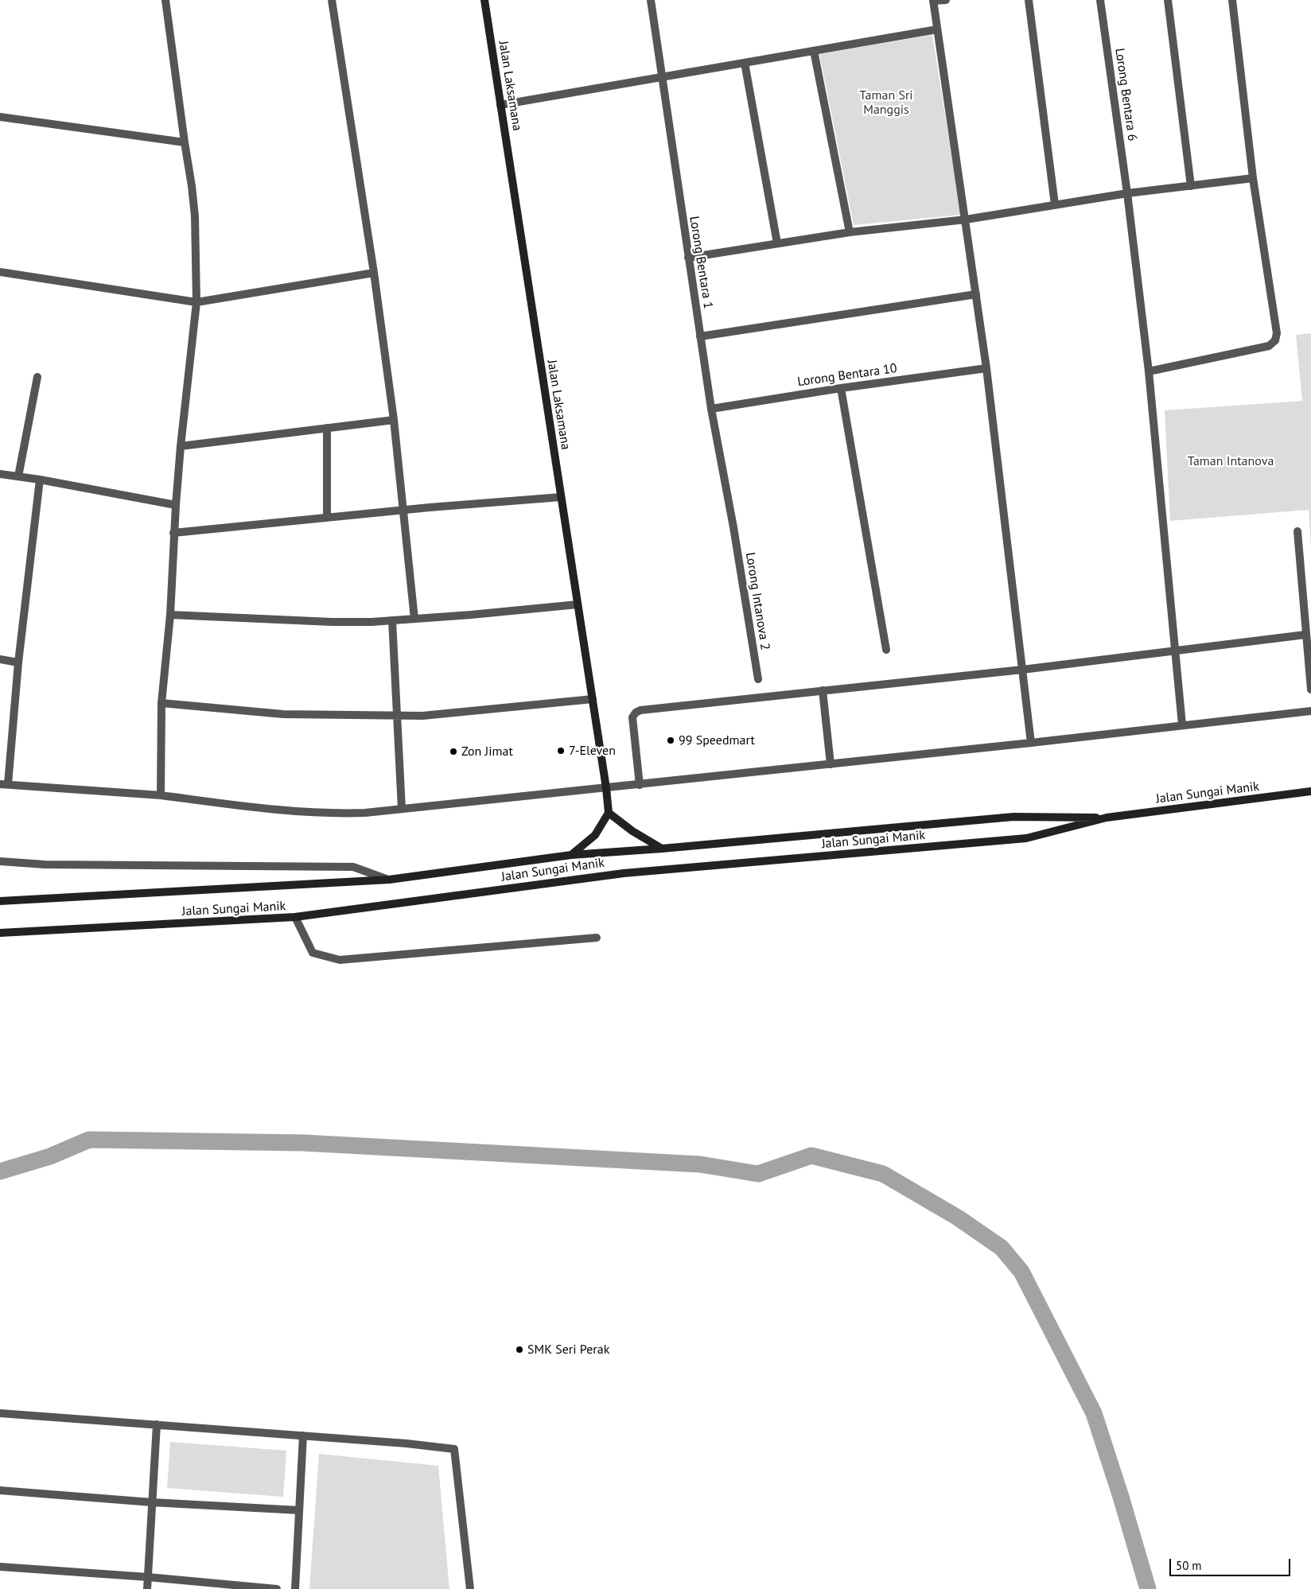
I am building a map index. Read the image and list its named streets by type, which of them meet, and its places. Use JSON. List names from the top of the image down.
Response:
{
  "streets": {
    "main road": ["Jalan Laksamana", "Jalan Sungai Manik"],
    "street": [
      "Lorong Bentara 6",
      "Lorong Bentara 1",
      "Lorong Bentara 10",
      "Lorong Intanova 2"
    ]
  },
  "crossings": [
    ["Lorong Bentara 1", "Lorong Bentara 10"],
    ["Lorong Bentara 1", "Lorong Intanova 2"]
  ],
  "parks": ["Taman Sri Manggis", "Taman Intanova"],
  "places": [
    "99 Speedmart",
    "7-Eleven",
    "Zon Jimat",
    "SMK Seri Perak"
  ],
  "scale_bar": "50 m"
}
